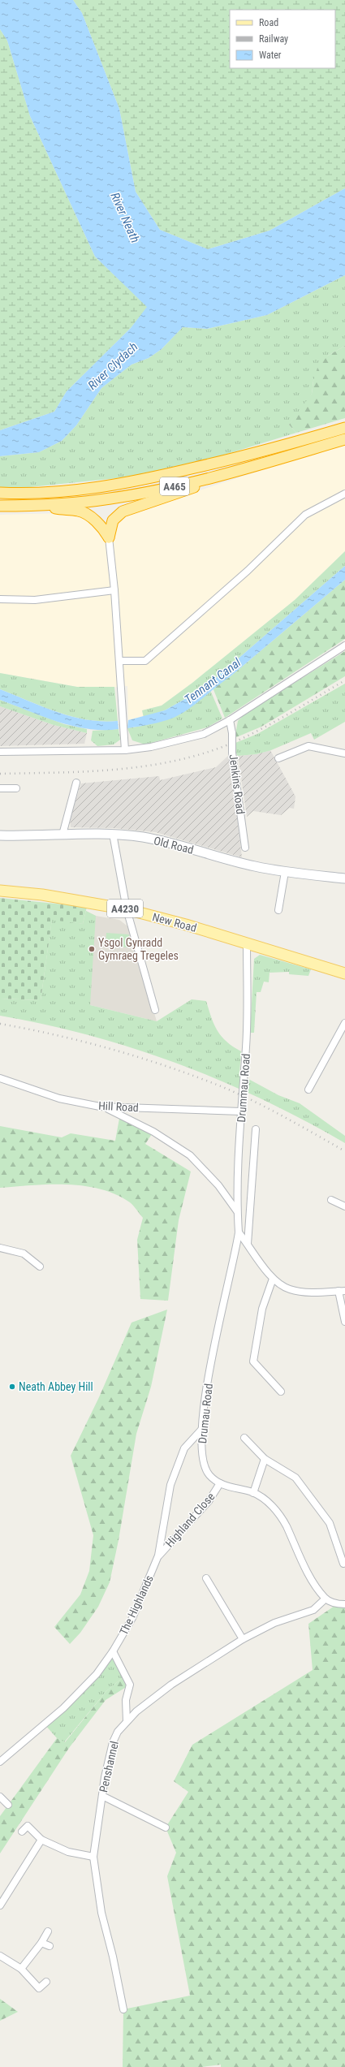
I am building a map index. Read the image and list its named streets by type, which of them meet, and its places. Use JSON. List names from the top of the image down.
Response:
{
  "streets": {
    "highway": ["A465"],
    "main road": ["Old Road", "A4230", "New Road"],
    "street": [
      "Jenkins Road",
      "Drummau Road",
      "Hill Road",
      "Drumau Road",
      "Highland Close",
      "The Highlands",
      "Penshannel"
    ]
  },
  "crossings": [
    ["New Road", "Drummau Road"],
    ["Drummau Road", "Hill Road"],
    ["Drummau Road", "Drumau Road"],
    ["Drumau Road", "Highland Close"],
    ["Drumau Road", "The Highlands"],
    ["Drumau Road", "Penshannel"],
    ["Highland Close", "The Highlands"]
  ],
  "water": ["River Neath", "River Clydach", "Tennant Canal"],
  "places": ["Ysgol Gynradd Gymraeg Tregeles", "Neath Abbey Hill"],
  "legend": ["Road", "Railway", "Water"]
}
